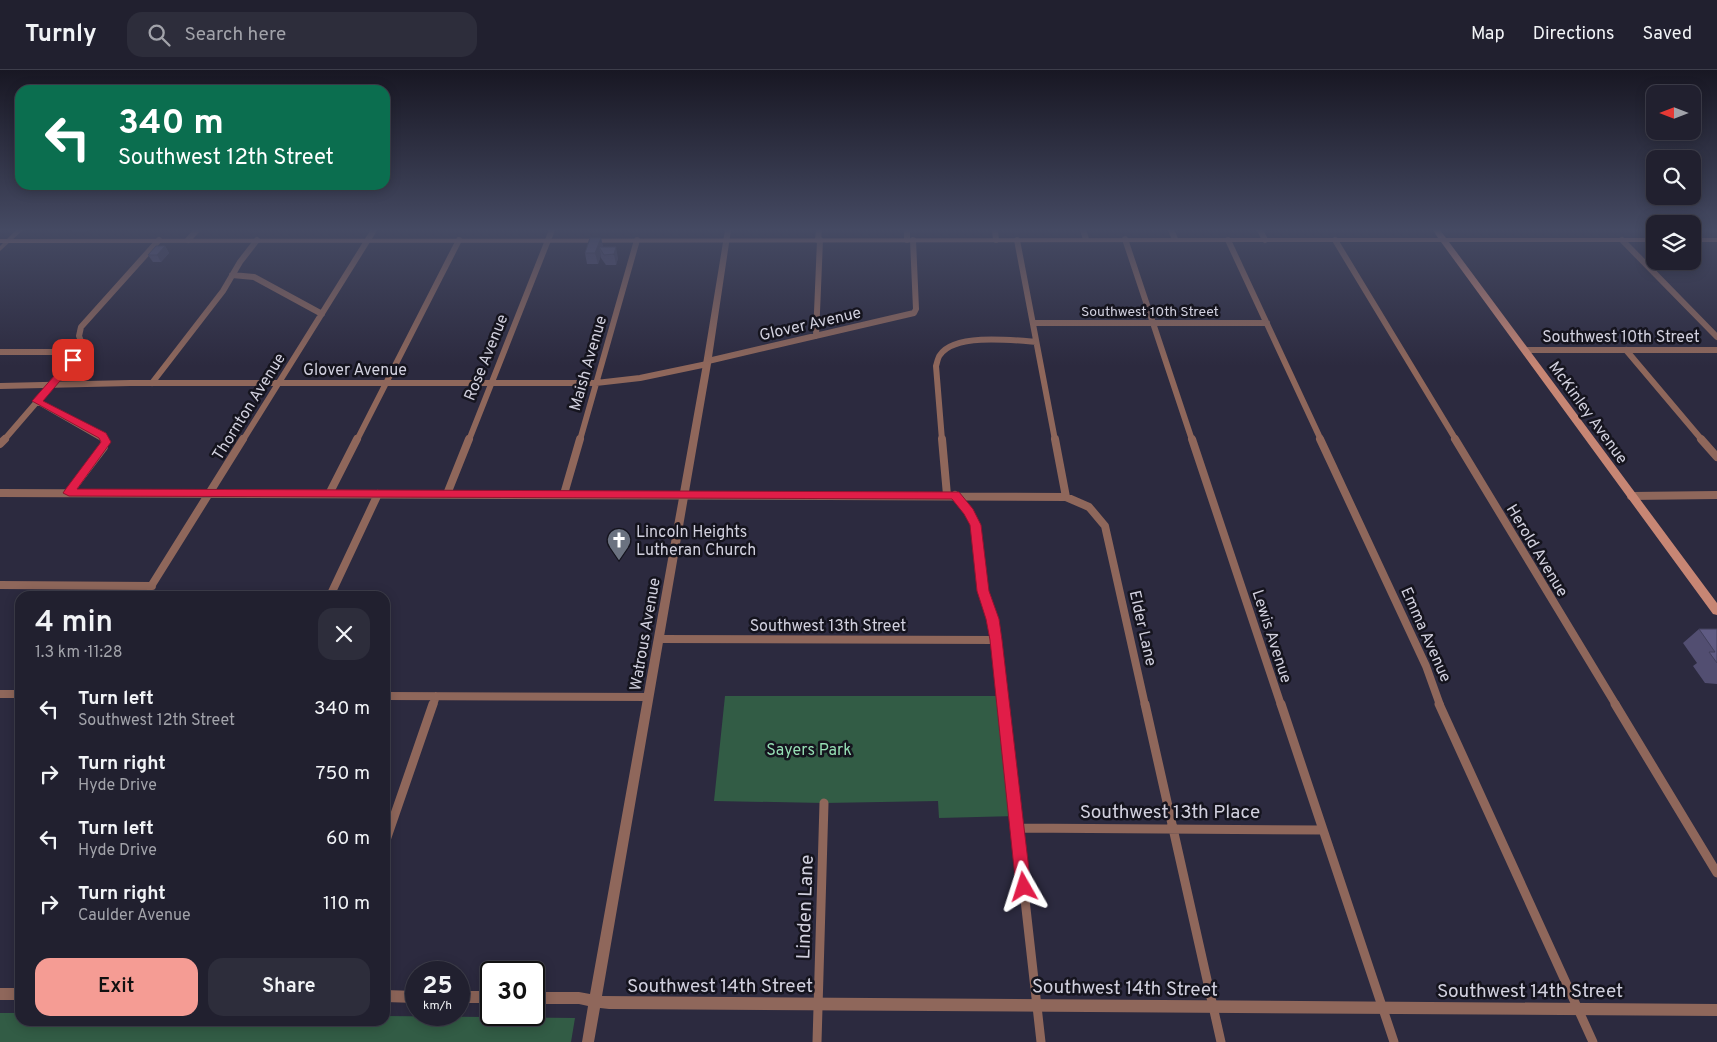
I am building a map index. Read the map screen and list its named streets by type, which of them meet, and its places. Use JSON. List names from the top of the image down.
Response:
{
  "streets": {
    "main road": ["McKinley Avenue"],
    "street": [
      "Southwest 10th Street",
      "Glover Avenue",
      "Rose Avenue",
      "Maish Avenue",
      "Thornton Avenue",
      "Herold Avenue",
      "Southwest 13th Street",
      "Elder Lane",
      "Watrous Avenue",
      "Emma Avenue",
      "Lewis Avenue",
      "Southwest 13th Place",
      "Linden Lane",
      "Southwest 14th Street"
    ]
  },
  "crossings": [
    ["Southwest 10th Street", "McKinley Avenue"],
    ["Southwest 10th Street", "Emma Avenue"],
    ["Southwest 10th Street", "Lewis Avenue"],
    ["Glover Avenue", "Rose Avenue"],
    ["Glover Avenue", "Maish Avenue"],
    ["Glover Avenue", "Thornton Avenue"],
    ["Glover Avenue", "Watrous Avenue"],
    ["Southwest 13th Street", "Watrous Avenue"],
    ["Elder Lane", "Southwest 13th Place"],
    ["Elder Lane", "Southwest 14th Street"],
    ["Watrous Avenue", "Southwest 14th Street"],
    ["Emma Avenue", "Southwest 14th Street"],
    ["Lewis Avenue", "Southwest 13th Place"],
    ["Lewis Avenue", "Southwest 14th Street"],
    ["Linden Lane", "Southwest 14th Street"]
  ],
  "parks": ["Sayers Park"],
  "places": {
    "church": ["Lincoln Heights Lutheran Church"]
  },
  "north": "left",
  "page": {
    "header": "Turnly",
    "search": "Search here",
    "nav": ["Map", "Directions", "Saved"],
    "turn": ["340 m", "Southwest 12th Street"],
    "heading": ["4 min", "1.3 km · 11:28"],
    "list": [
      {
        "name": "Turn left",
        "note": "Southwest 12th Street",
        "value": "340 m"
      },
      {
        "name": "Turn right",
        "note": "Hyde Drive",
        "value": "750 m"
      },
      {
        "name": "Turn left",
        "note": "Hyde Drive",
        "value": "60 m"
      },
      {
        "name": "Turn right",
        "note": "Caulder Avenue",
        "value": "110 m"
      }
    ],
    "buttons": ["Exit", "Share"],
    "speed": "25 km/h",
    "limit": "30"
  }
}
